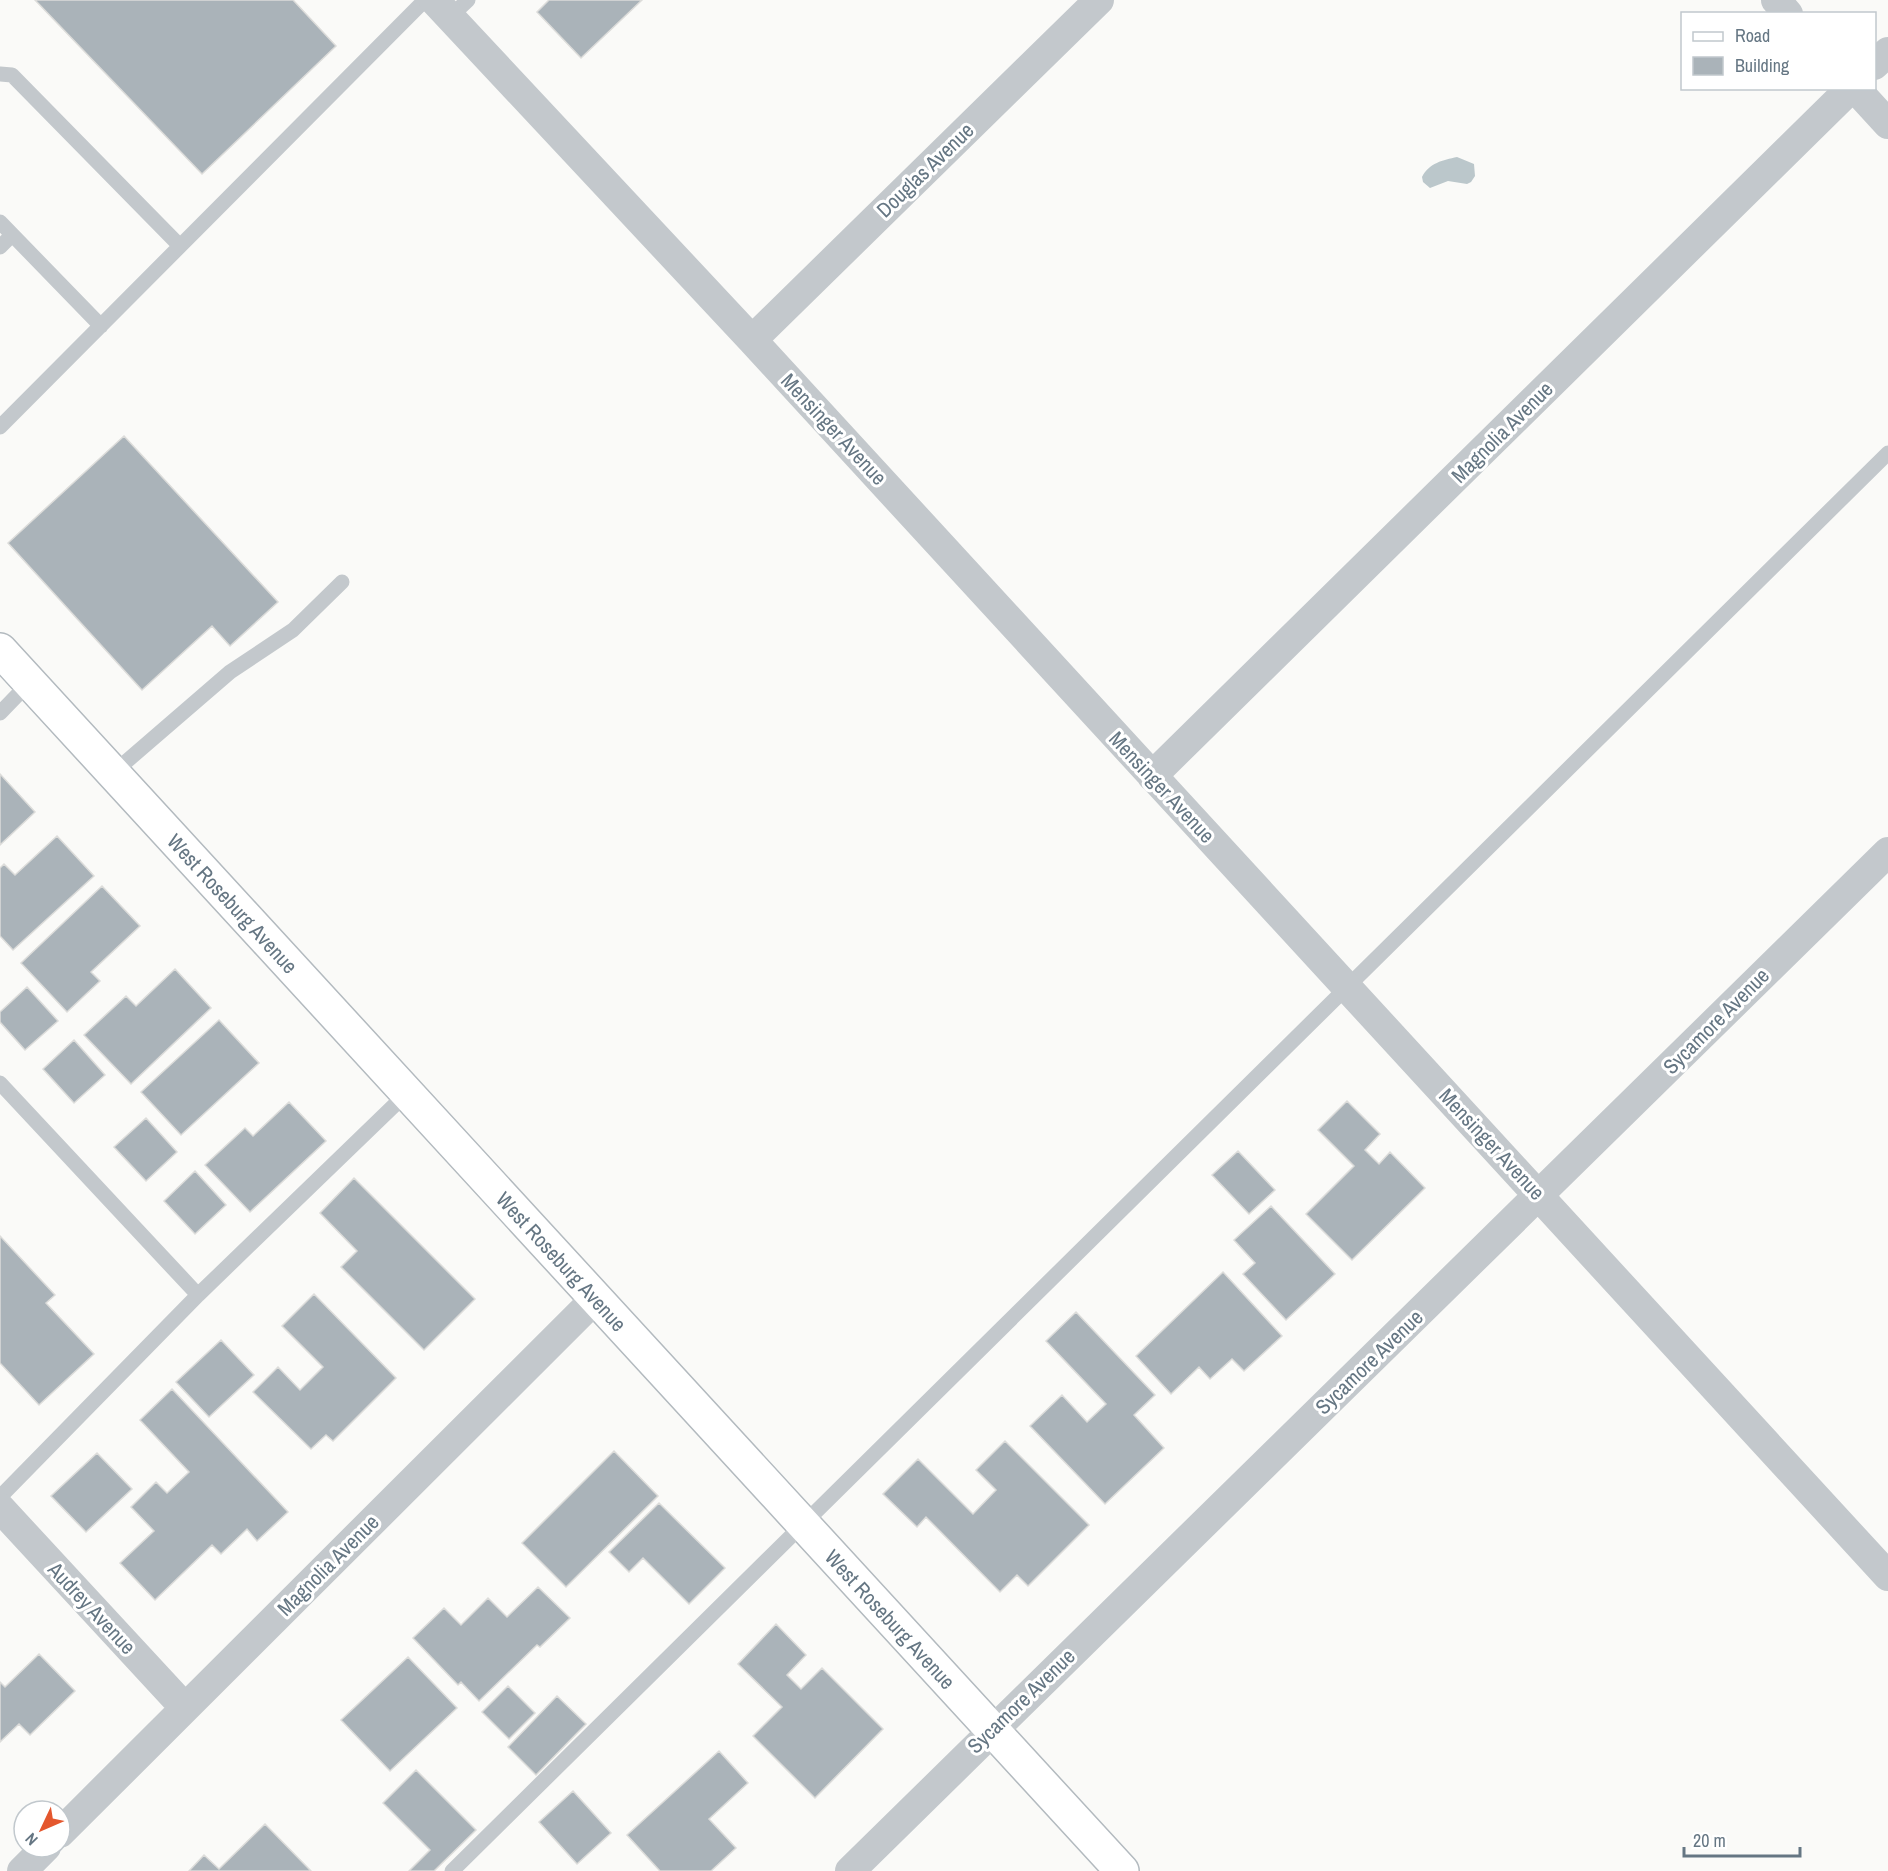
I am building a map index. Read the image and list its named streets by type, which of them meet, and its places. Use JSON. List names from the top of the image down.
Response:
{
  "streets": {
    "street": [
      "Douglas Avenue",
      "Mensinger Avenue",
      "Magnolia Avenue",
      "West Roseburg Avenue",
      "Sycamore Avenue",
      "Audrey Avenue"
    ]
  },
  "crossings": [
    ["Douglas Avenue", "Mensinger Avenue"],
    ["Mensinger Avenue", "Magnolia Avenue"],
    ["Mensinger Avenue", "Sycamore Avenue"],
    ["Magnolia Avenue", "West Roseburg Avenue"],
    ["Magnolia Avenue", "Audrey Avenue"],
    ["West Roseburg Avenue", "Sycamore Avenue"]
  ],
  "legend": ["Road", "Building"],
  "scale_bar": "20 m",
  "north": "bottom left"
}
